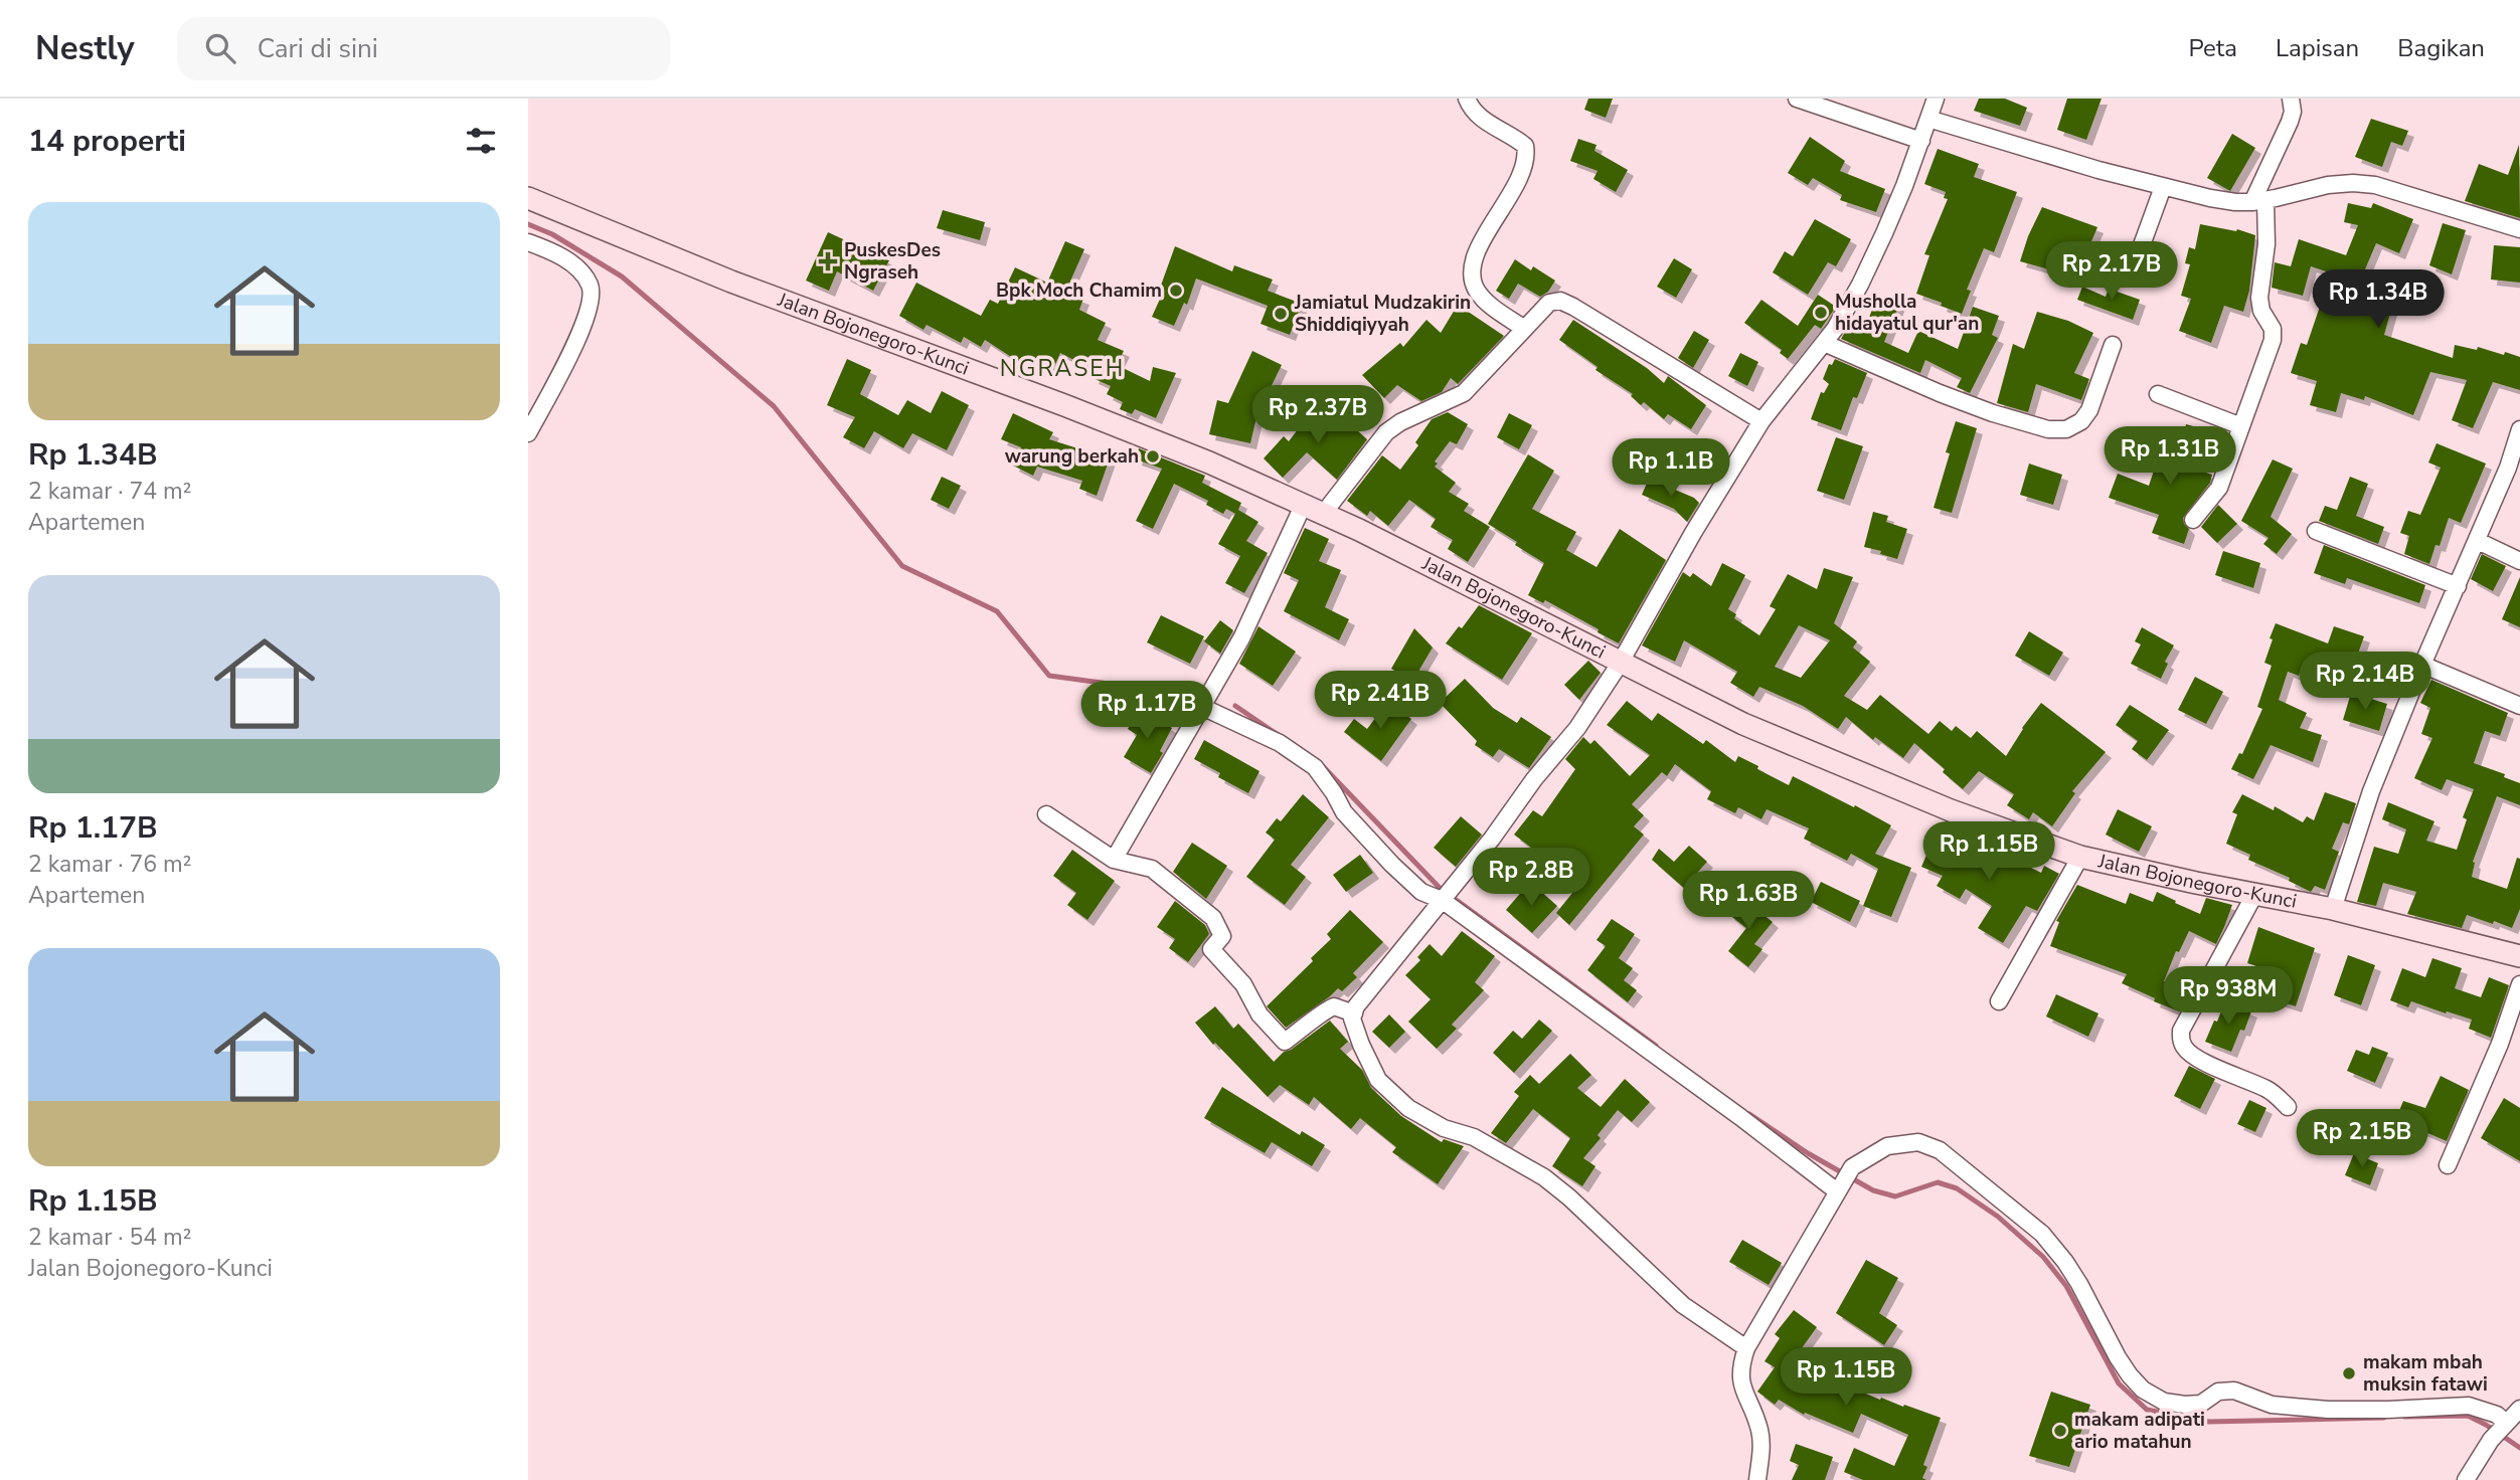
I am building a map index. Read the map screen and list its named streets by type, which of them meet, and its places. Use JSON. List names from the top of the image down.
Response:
{
  "streets": {
    "main road": ["Jalan Bojonegoro-Kunci"]
  },
  "districts": ["NGRASEH"],
  "places": {
    "health": ["PuskesDes Ngraseh"],
    "other": [
      "Bpk Moch Chamim",
      "Musholla hidayatul qur'an",
      "Jamiatul Mudzakirin Shiddiqiyyah",
      "warung berkah",
      "makam mbah muksin fatawi",
      "makam adipati ario matahun"
    ]
  },
  "page": {
    "header": "Nestly",
    "search": "Cari di sini",
    "nav": ["Peta", "Lapisan", "Bagikan"],
    "heading": "14 properti",
    "list": [
      {
        "name": "Rp 1.34B",
        "note": "2 kamar · 74 m² · Apartemen"
      },
      {
        "name": "Rp 1.17B",
        "note": "2 kamar · 76 m² · Apartemen"
      },
      {
        "name": "Rp 1.15B",
        "note": "2 kamar · 54 m² · Jalan Bojonegoro-Kunci"
      }
    ],
    "price": [
      "Rp 2.17B",
      "Rp 1.34B",
      "Rp 2.37B",
      "Rp 1.31B",
      "Rp 1.1B",
      "Rp 2.14B",
      "Rp 2.41B",
      "Rp 1.17B",
      "Rp 1.15B",
      "Rp 2.8B",
      "Rp 1.63B",
      "Rp 938M",
      "Rp 2.15B",
      "Rp 1.15B"
    ]
  }
}
